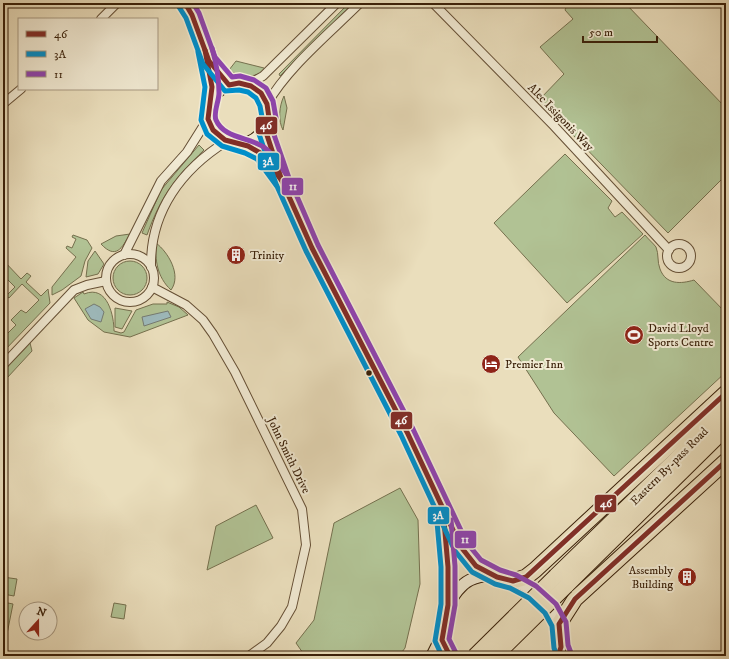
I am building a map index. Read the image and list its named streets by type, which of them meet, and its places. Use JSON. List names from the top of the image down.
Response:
{
  "streets": {
    "highway": ["Eastern By-pass Road"],
    "street": ["Alec Issigonis Way", "John Smith Drive"]
  },
  "places": {
    "building": ["Trinity", "Assembly Building"],
    "sports": ["David Lloyd Sports Centre"],
    "hotel": ["Premier Inn"]
  },
  "lines": ["transit line 46", "transit line 11", "transit line 3A"],
  "legend": ["46", "3A", "11"],
  "scale_bar": "50 m",
  "north": "top"
}
